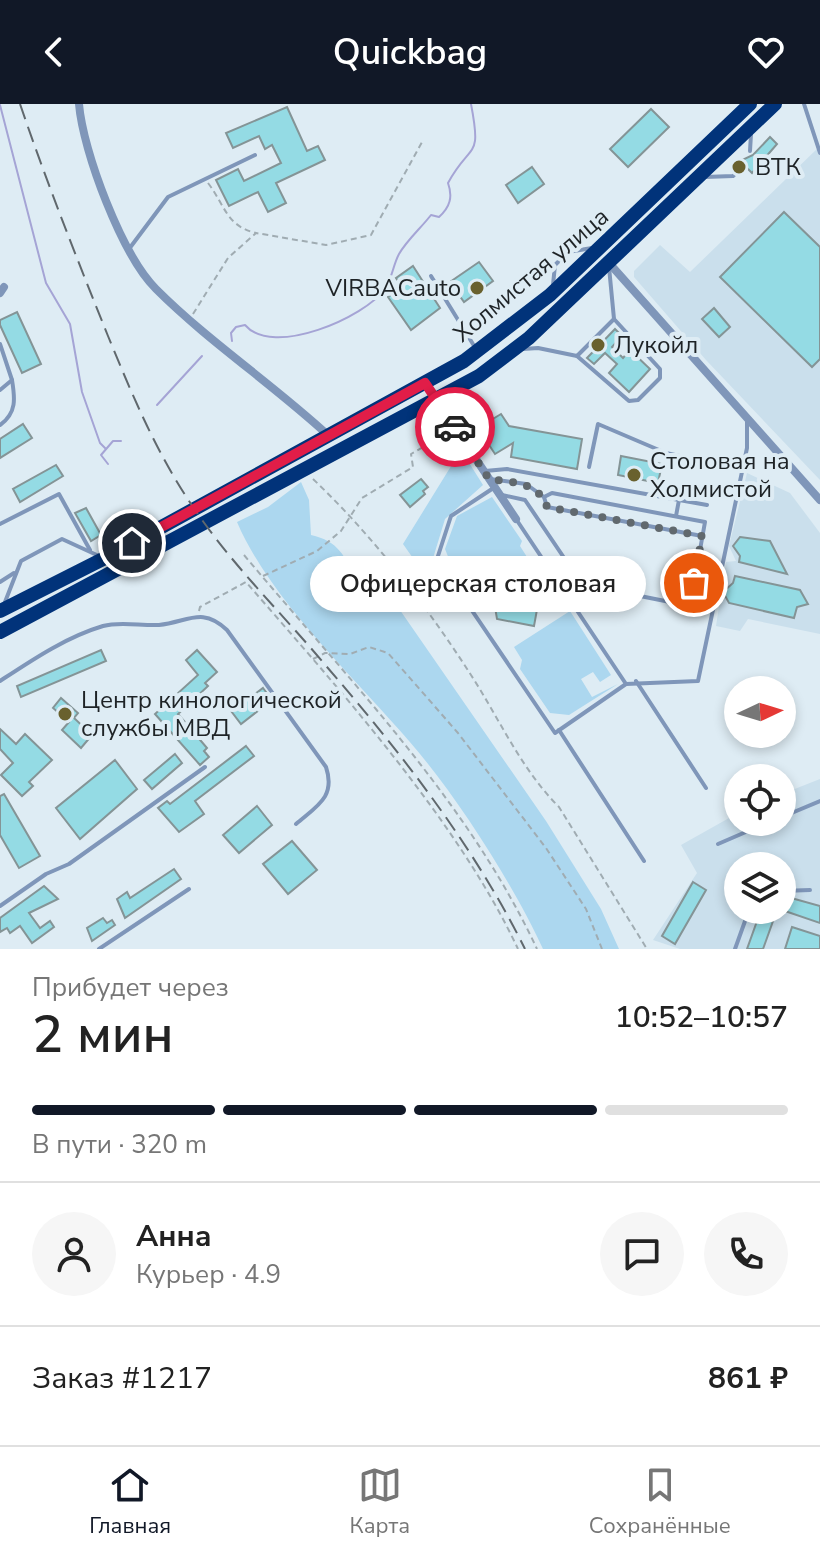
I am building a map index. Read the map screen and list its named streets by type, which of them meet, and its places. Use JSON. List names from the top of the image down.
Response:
{
  "streets": {
    "highway": ["Холмистая улица"]
  },
  "places": [
    "ВТК",
    "VIRBACauto",
    "Лукойл",
    "Столовая на Холмистой",
    "Офицерская столовая",
    "Центр кинологической службы МВД"
  ],
  "north": "right",
  "page": {
    "header": "Quickbag",
    "bubble": "Офицерская столовая",
    "heading": ["2 мин", "Прибудет через", "10:52–10:57"],
    "panel": [
      "Анна",
      "Курьер · 4.9",
      "Заказ #1217",
      "861 ₽"
    ],
    "bar": "В пути · 320 m",
    "tabs": ["Главная", "Карта", "Сохранённые"]
  }
}
